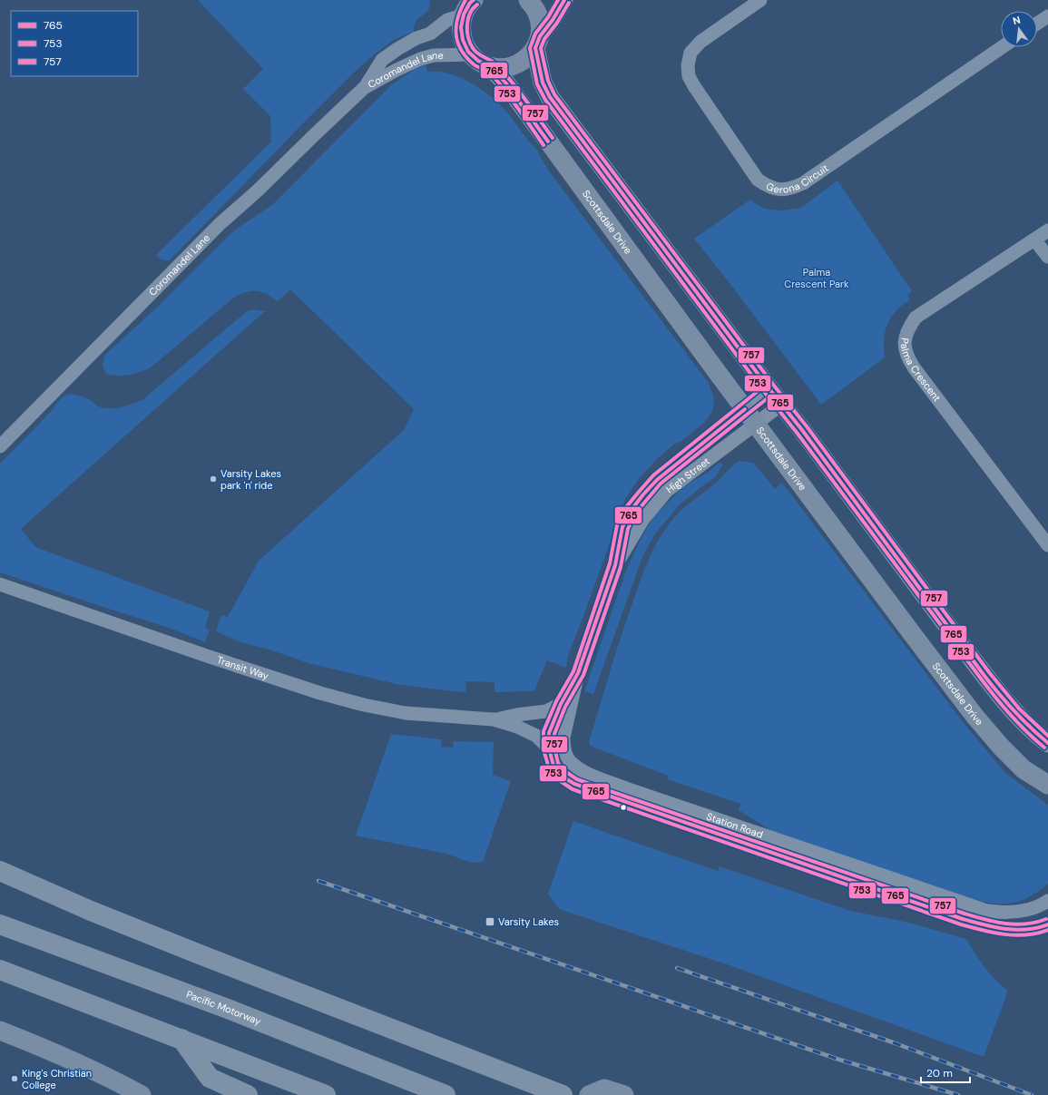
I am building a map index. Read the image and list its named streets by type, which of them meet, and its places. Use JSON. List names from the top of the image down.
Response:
{
  "streets": {
    "highway": ["Pacific Motorway"],
    "main road": ["Scottsdale Drive"],
    "street": [
      "Coromandel Lane",
      "Gerona Circuit",
      "Palma Crescent",
      "High Street",
      "Transit Way",
      "Station Road"
    ]
  },
  "crossings": [
    ["Scottsdale Drive", "High Street"],
    ["High Street", "Station Road"],
    ["Transit Way", "Station Road"]
  ],
  "parks": ["Palma Crescent Park"],
  "places": {
    "other": ["Varsity Lakes park 'n' ride", "King's Christian College"],
    "transit": ["Varsity Lakes"]
  },
  "lines": ["transit line 765", "transit line 753", "transit line 757"],
  "legend": ["765", "753", "757"],
  "scale_bar": "20 m",
  "north": "top"
}
